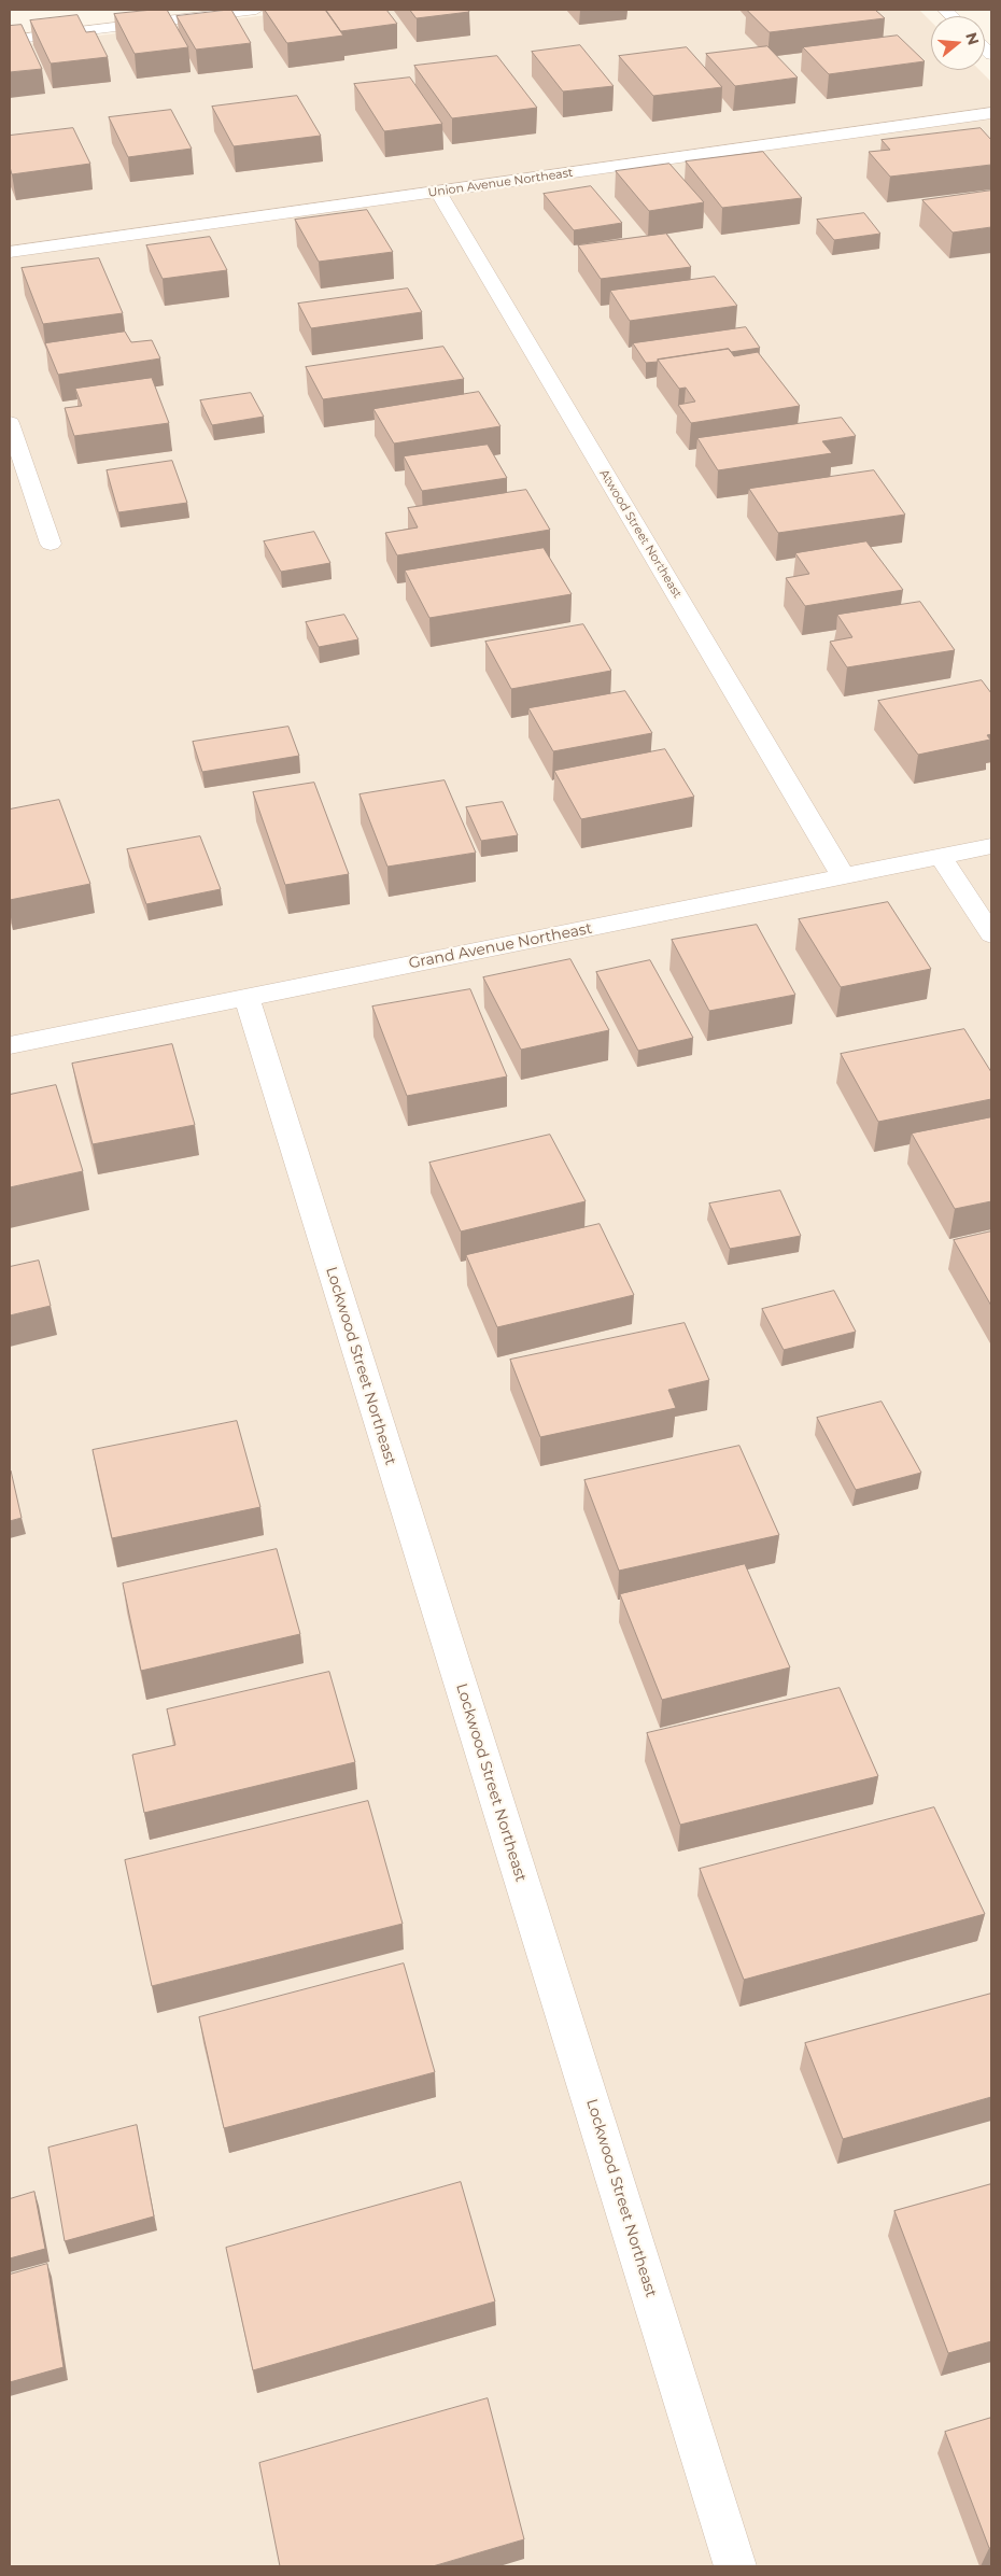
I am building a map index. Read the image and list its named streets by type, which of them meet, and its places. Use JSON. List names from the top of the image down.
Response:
{
  "streets": {
    "street": [
      "Union Avenue Northeast",
      "Atwood Street Northeast",
      "Grand Avenue Northeast",
      "Lockwood Street Northeast"
    ]
  },
  "crossings": [
    ["Union Avenue Northeast", "Atwood Street Northeast"],
    ["Atwood Street Northeast", "Grand Avenue Northeast"],
    ["Grand Avenue Northeast", "Lockwood Street Northeast"]
  ],
  "north": "right"
}
